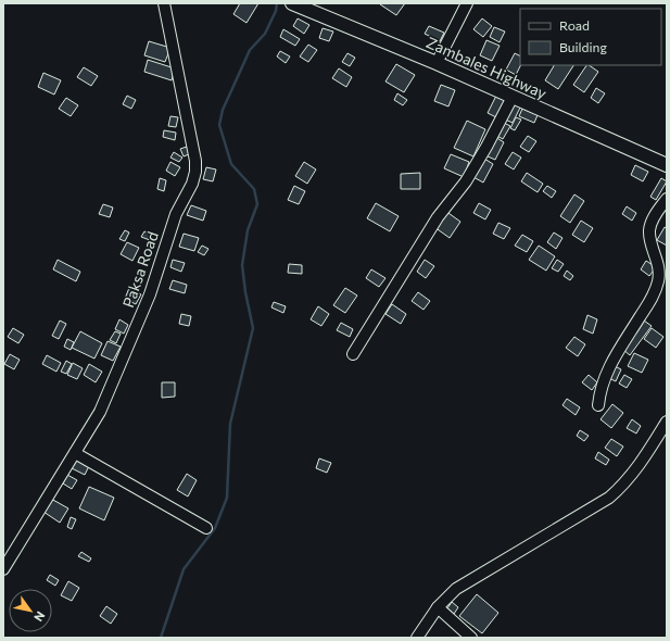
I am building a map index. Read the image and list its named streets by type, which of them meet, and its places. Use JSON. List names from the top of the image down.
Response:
{
  "streets": {
    "main road": ["Zambales Highway"],
    "street": ["Paksa Road"]
  },
  "legend": ["Road", "Building"],
  "north": "bottom right"
}
